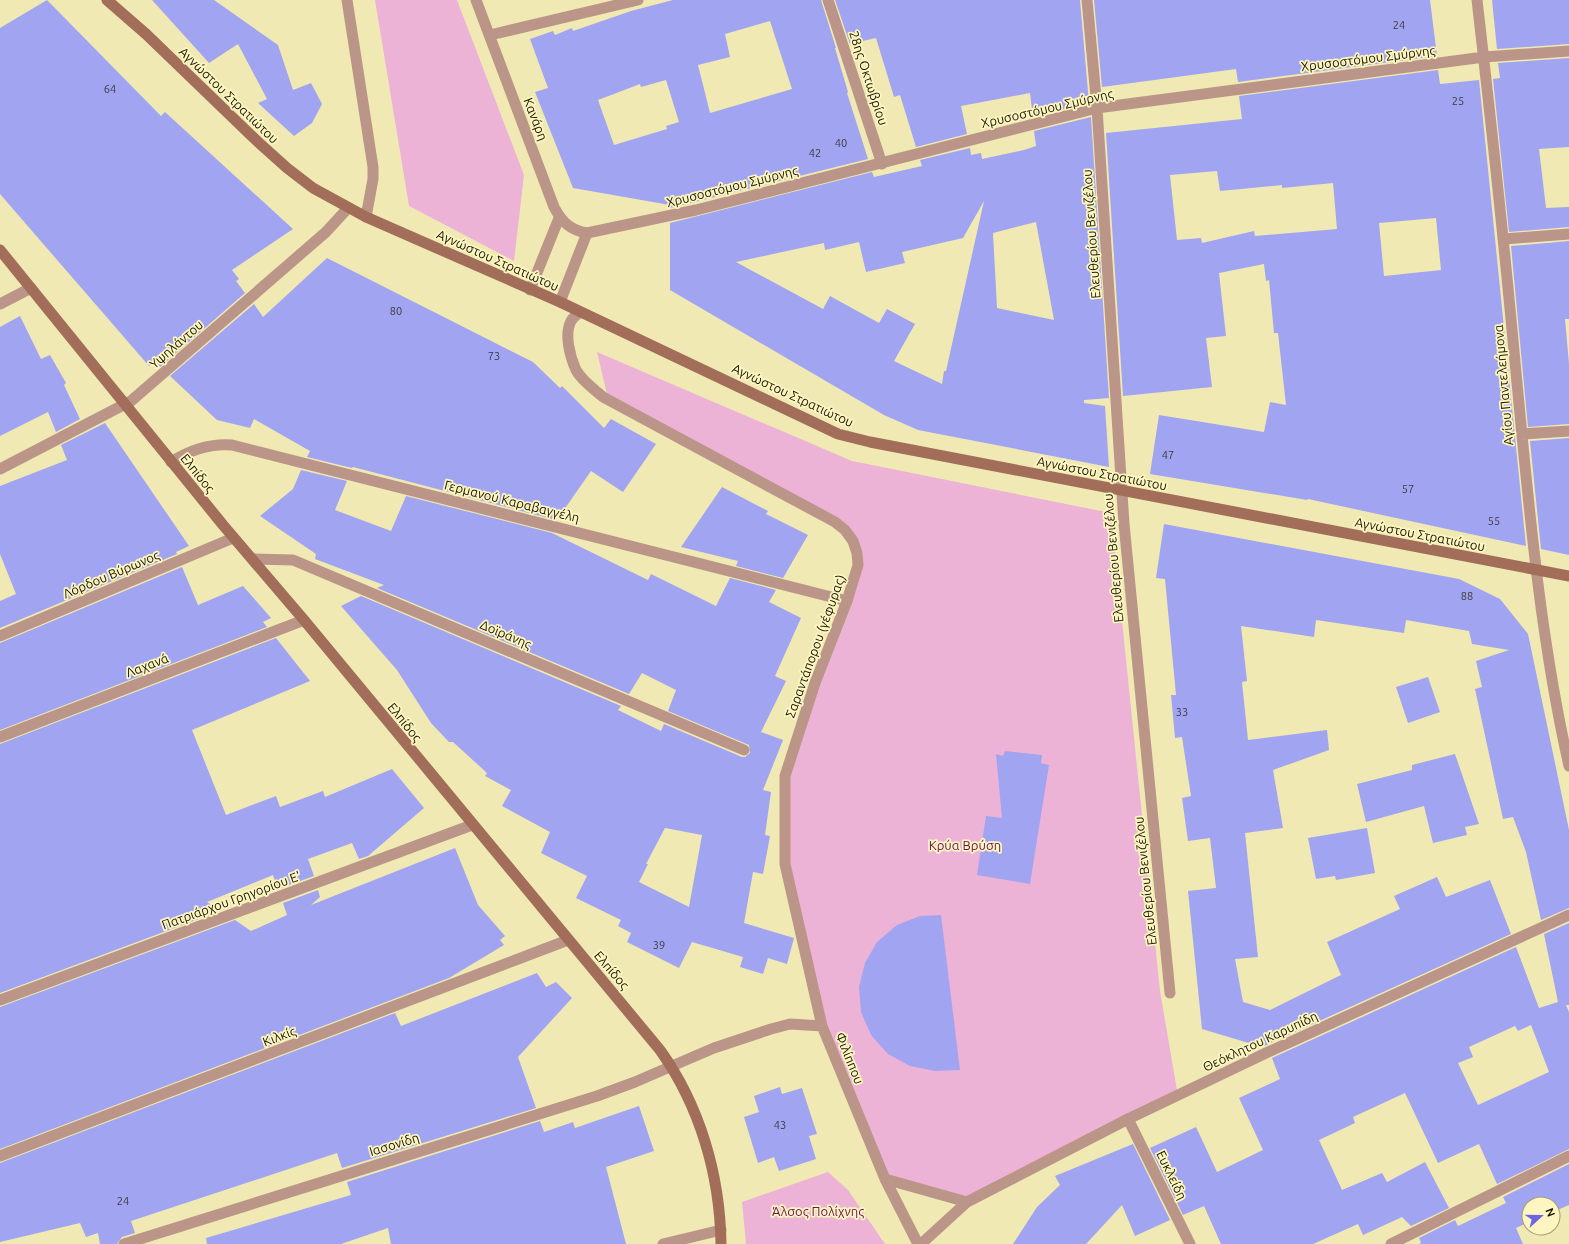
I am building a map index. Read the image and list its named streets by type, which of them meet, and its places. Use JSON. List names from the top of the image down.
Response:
{
  "streets": {
    "main road": ["Αγνώστου Στρατιώτου", "Ελπίδος"],
    "street": [
      "Χρυσοστόμου Σμύρνης",
      "28ης Οκτωβρίου",
      "Κανάρη",
      "Ελευθερίου Βενιζέλου",
      "Υψηλάντου",
      "Αγίου Παντελεήμονα",
      "Γερμανού Καραβαγγέλη",
      "Λόρδου Βύρωνος",
      "Δοϊράνης",
      "Σαραντάπορου (γέφυρας)",
      "Λαχανά",
      "Πατριάρχου Γρηγορίου Ε'",
      "Κιλκίς",
      "Θεόκλητου Καρυπίδη",
      "Φιλίππου",
      "Ιασoνίδη",
      "Ευκλείδη"
    ]
  },
  "crossings": [
    ["Χρυσοστόμου Σμύρνης", "28ης Οκτωβρίου"],
    ["Χρυσοστόμου Σμύρνης", "Κανάρη"],
    ["Χρυσοστόμου Σμύρνης", "Ελευθερίου Βενιζέλου"],
    ["Χρυσοστόμου Σμύρνης", "Αγίου Παντελεήμονα"],
    ["Αγνώστου Στρατιώτου", "Ελευθερίου Βενιζέλου"],
    ["Αγνώστου Στρατιώτου", "Υψηλάντου"],
    ["Αγνώστου Στρατιώτου", "Αγίου Παντελεήμονα"],
    ["Αγνώστου Στρατιώτου", "Σαραντάπορου (γέφυρας)"],
    ["Υψηλάντου", "Ελπίδος"],
    ["Ελπίδος", "Γερμανού Καραβαγγέλη"],
    ["Ελπίδος", "Λόρδου Βύρωνος"],
    ["Ελπίδος", "Δοϊράνης"],
    ["Ελπίδος", "Λαχανά"],
    ["Ελπίδος", "Πατριάρχου Γρηγορίου Ε'"],
    ["Ελπίδος", "Κιλκίς"],
    ["Ελπίδος", "Φιλίππου"],
    ["Ελπίδος", "Ιασoνίδη"],
    ["Γερμανού Καραβαγγέλη", "Σαραντάπορου (γέφυρας)"],
    ["Σαραντάπορου (γέφυρας)", "Φιλίππου"],
    ["Θεόκλητου Καρυπίδη", "Φιλίππου"],
    ["Θεόκλητου Καρυπίδη", "Ευκλείδη"],
    ["Φιλίππου", "Ιασoνίδη"]
  ],
  "parks": ["Κρύα Βρύση", "Άλσος Πολίχνης"],
  "house_numbers": [
    "24",
    "64",
    "25",
    "40",
    "42",
    "80",
    "73",
    "47",
    "57",
    "55",
    "88",
    "33",
    "39",
    "43",
    "24"
  ],
  "north": "right"
}
